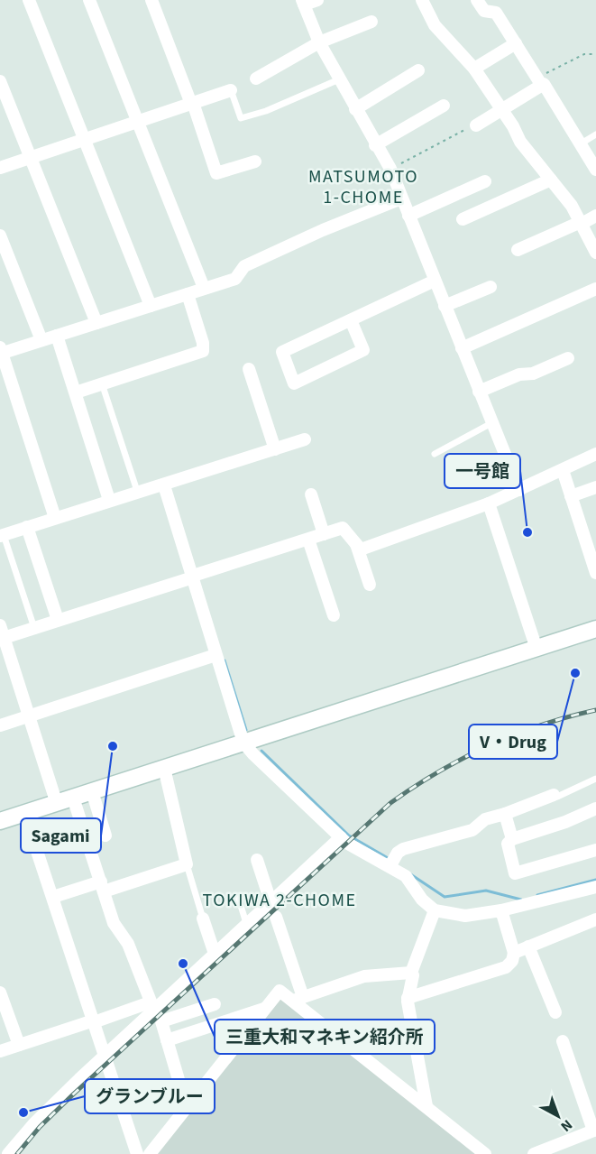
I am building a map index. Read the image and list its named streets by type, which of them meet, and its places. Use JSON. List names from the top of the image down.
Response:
{
  "districts": ["MATSUMOTO 1-CHOME", "TOKIWA 2-CHOME"],
  "places": [
    "一号館",
    "V・Drug",
    "Sagami",
    "三重大和マネキン紹介所",
    "グランブルー"
  ],
  "north": "bottom right"
}
